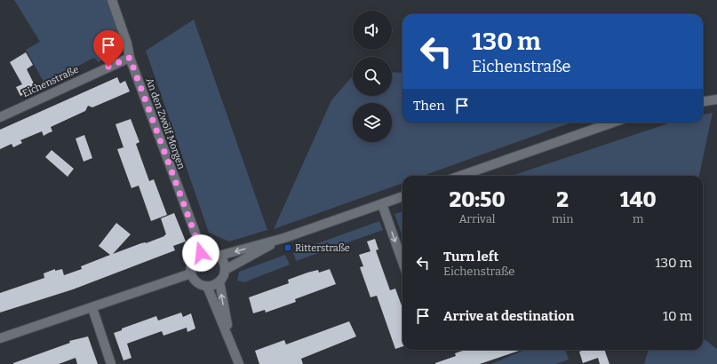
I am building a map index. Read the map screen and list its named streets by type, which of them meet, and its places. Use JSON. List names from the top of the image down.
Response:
{
  "streets": {
    "main road": ["Eichenstraße", "An den Zwölf Morgen"]
  },
  "crossings": [
    ["Eichenstraße", "An den Zwölf Morgen"]
  ],
  "places": {
    "transit": ["Ritterstraße"]
  },
  "page": {
    "turn": ["130 m", "Eichenstraße"],
    "then": "Then",
    "eta": [
      "20:50",
      "Arrival",
      "2",
      "min",
      "140",
      "m"
    ],
    "list": [
      {
        "name": "Turn left",
        "note": "Eichenstraße",
        "value": "130 m"
      },
      {
        "name": "Arrive at destination",
        "value": "10 m"
      }
    ]
  }
}
